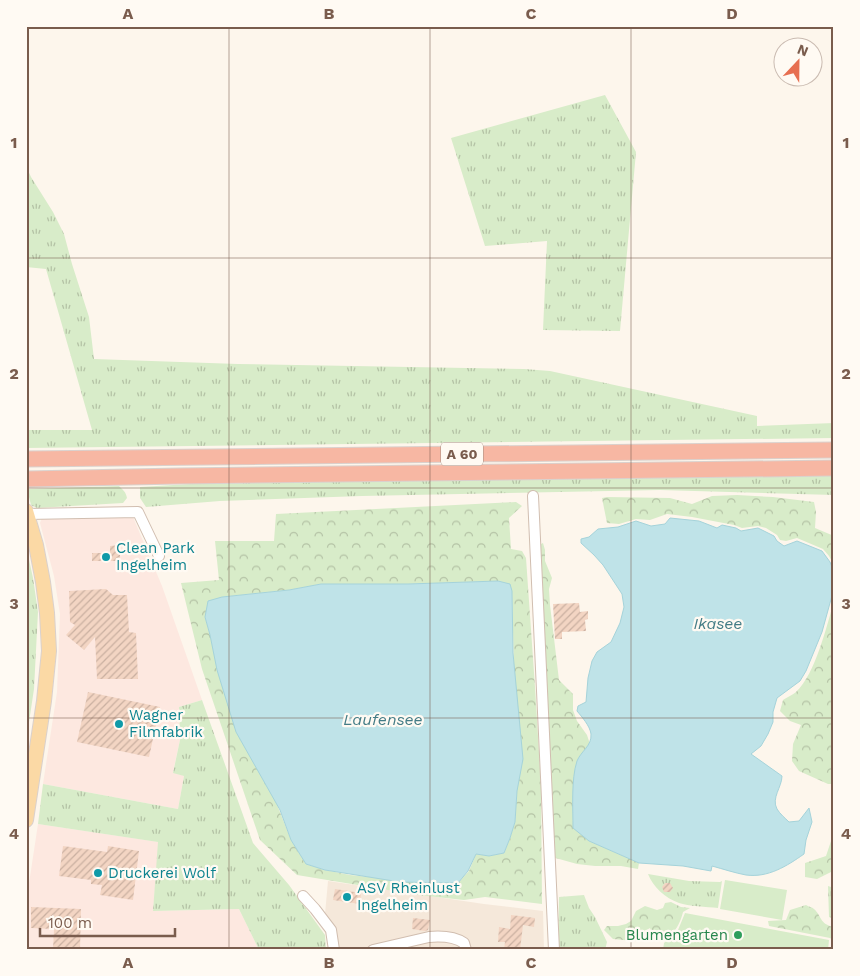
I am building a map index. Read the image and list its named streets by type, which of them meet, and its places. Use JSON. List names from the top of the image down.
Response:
{
  "streets": {
    "highway": ["A 60"]
  },
  "water": ["Ikasee", "Laufensee"],
  "places": [
    "Clean Park Ingelheim",
    "Wagner Filmfabrik",
    "Druckerei Wolf",
    "ASV Rheinlust Ingelheim",
    "Blumengarten"
  ],
  "scale_bar": "100 m",
  "north": "top",
  "grid": {
    "columns": [
      "A",
      "B",
      "C",
      "D"
    ],
    "rows": [
      "1",
      "2",
      "3",
      "4"
    ]
  }
}
